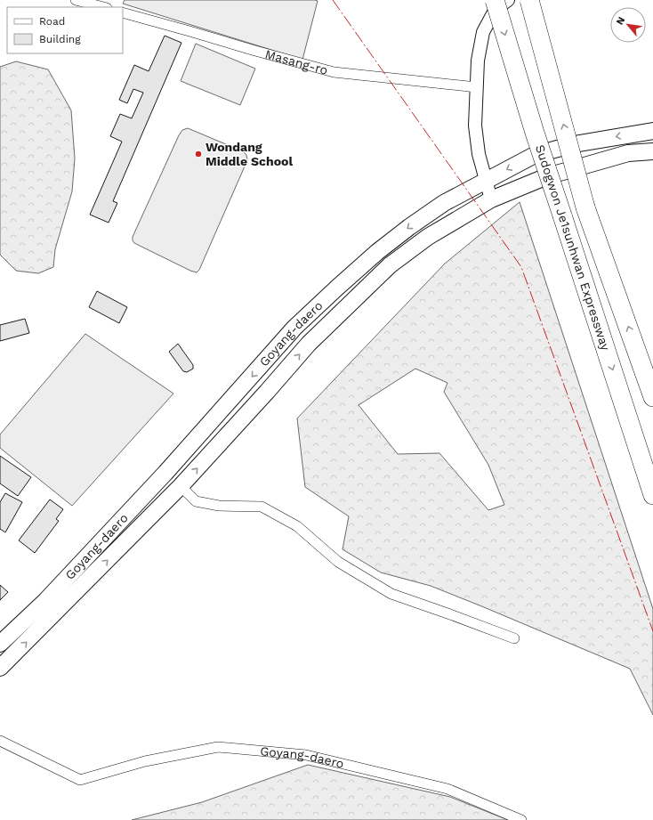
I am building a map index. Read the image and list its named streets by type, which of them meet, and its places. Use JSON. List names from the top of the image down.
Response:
{
  "streets": {
    "highway": ["Sudogwon Je1sunhwan Expressway"],
    "main road": ["Goyang-daero"],
    "street": ["Masang-ro"]
  },
  "places": ["Wondang Middle School"],
  "legend": ["Road", "Building"],
  "north": "top left"
}
